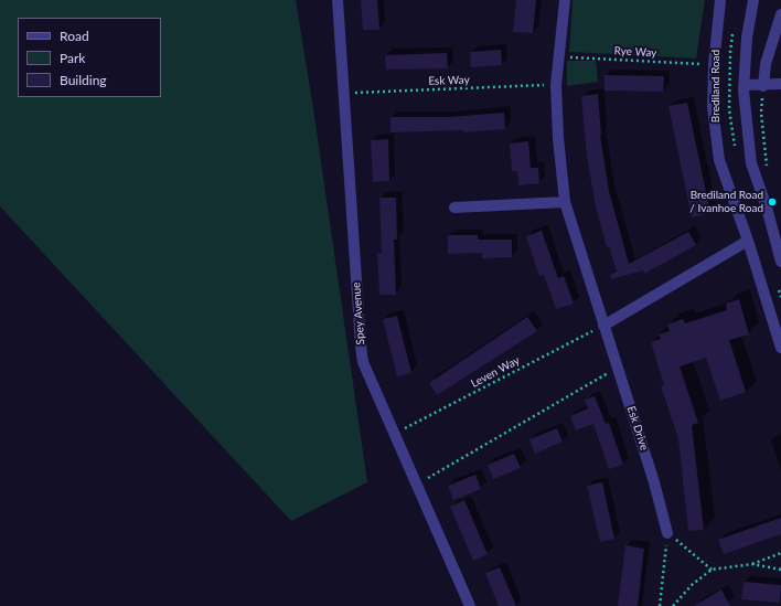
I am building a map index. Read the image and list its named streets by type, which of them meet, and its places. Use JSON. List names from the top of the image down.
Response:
{
  "streets": {
    "street": ["Brediland Road", "Spey Avenue", "Esk Drive"],
    "path": ["Rye Way", "Esk Way", "Leven Way"]
  },
  "crossings": [
    ["Rye Way", "Brediland Road"],
    ["Rye Way", "Esk Drive"],
    ["Esk Way", "Spey Avenue"],
    ["Esk Way", "Esk Drive"],
    ["Spey Avenue", "Leven Way"],
    ["Leven Way", "Esk Drive"]
  ],
  "places": ["Brediland Road / Ivanhoe Road"],
  "legend": ["Road", "Park", "Building"]
}
